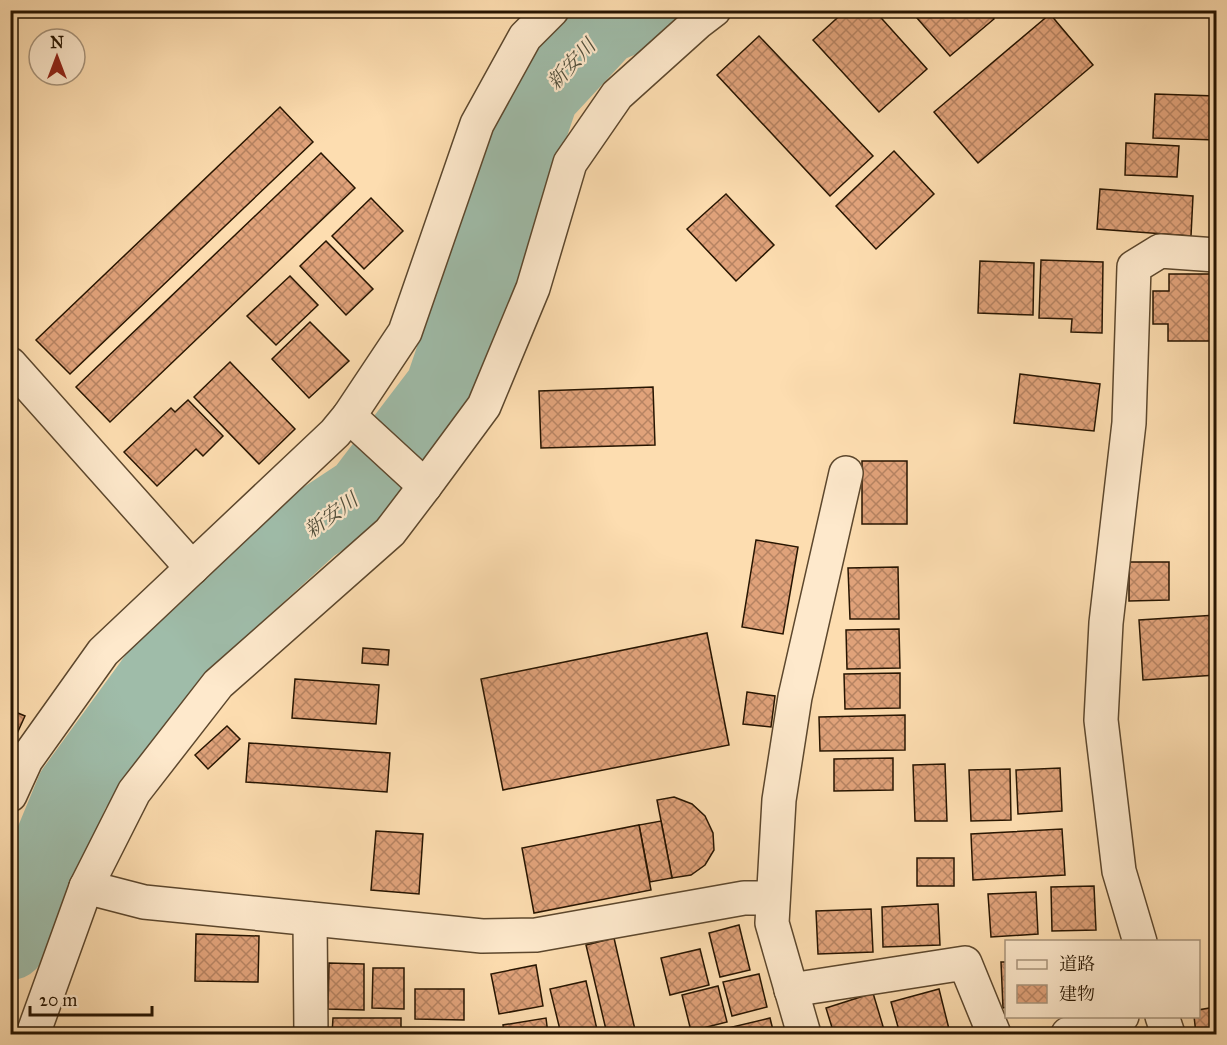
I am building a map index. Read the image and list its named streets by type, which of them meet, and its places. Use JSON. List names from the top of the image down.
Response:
{
  "water": ["新安川"],
  "legend": ["道路", "建物"],
  "scale_bar": "20 m",
  "north": "top"
}
